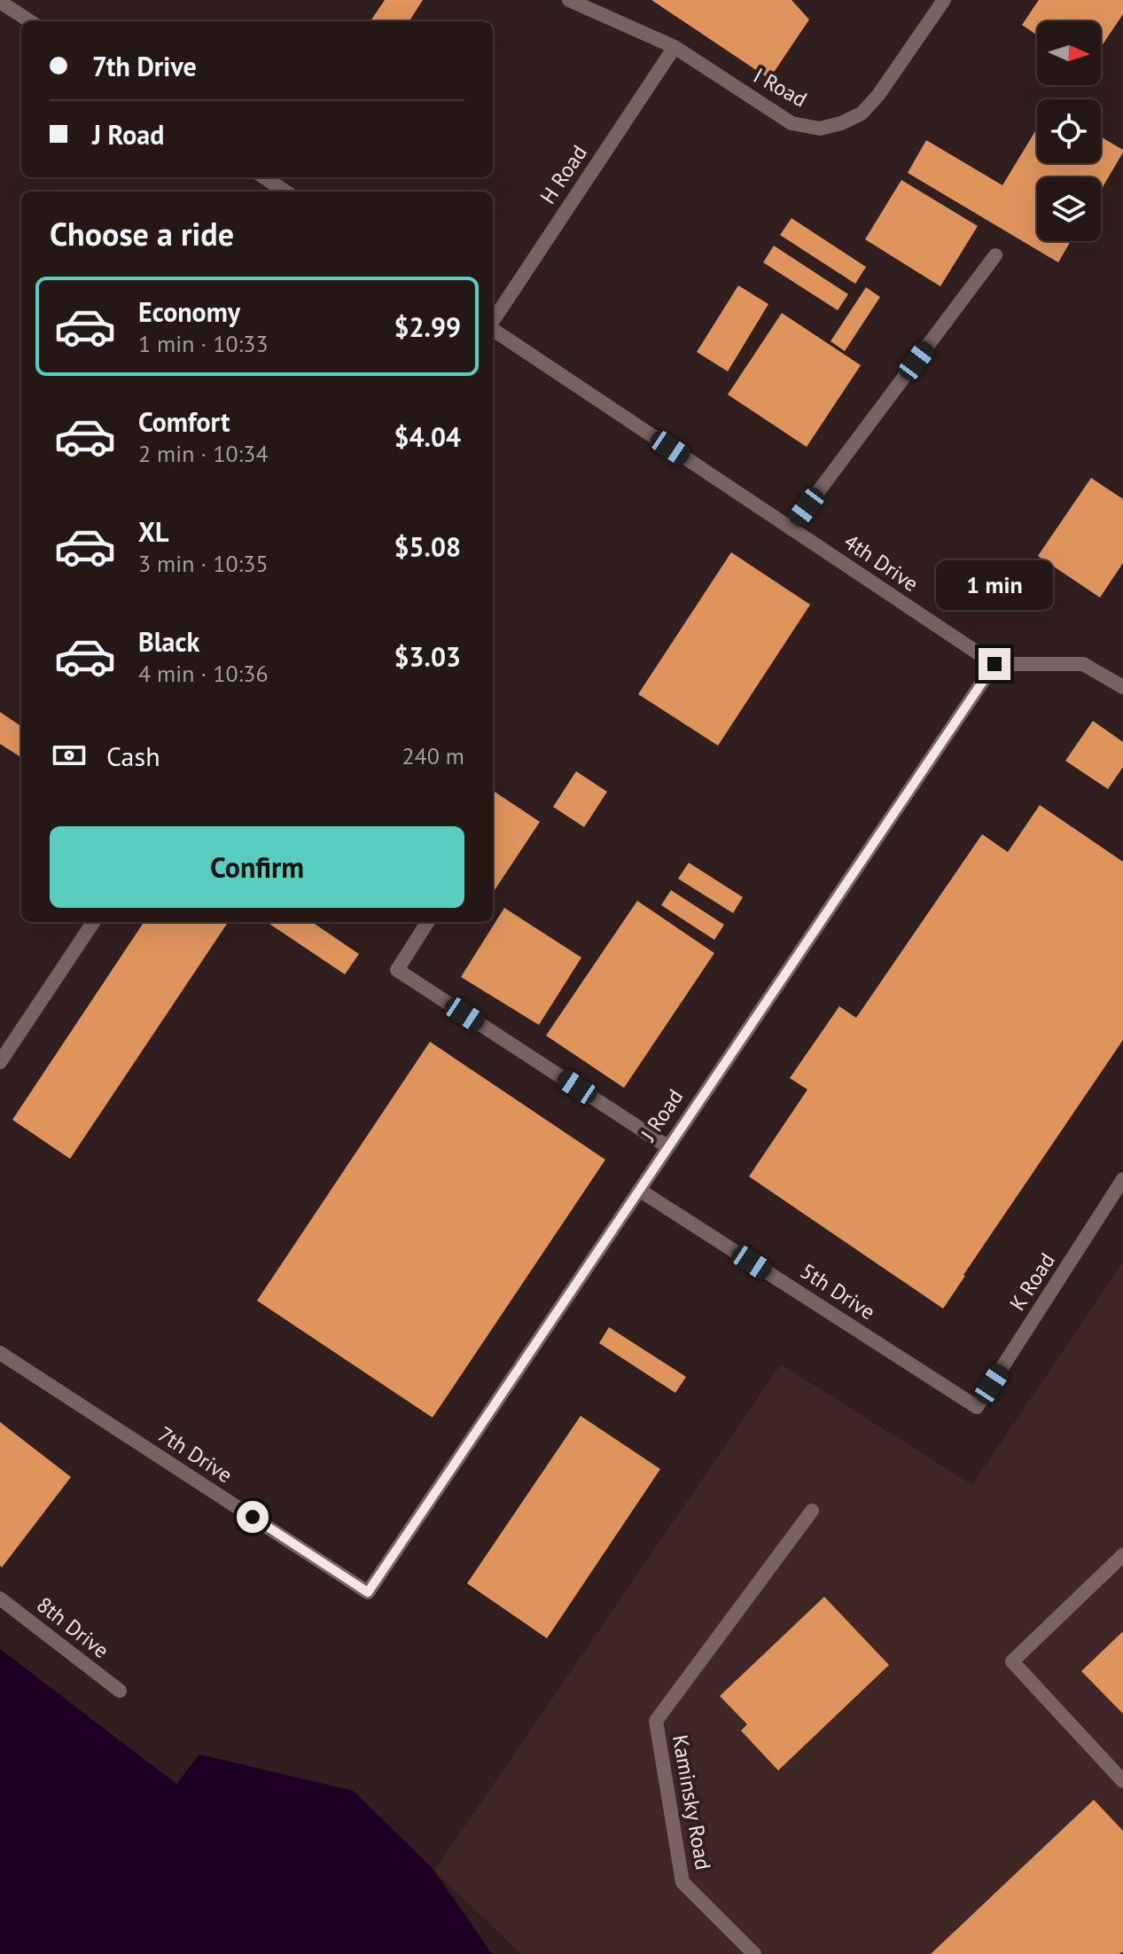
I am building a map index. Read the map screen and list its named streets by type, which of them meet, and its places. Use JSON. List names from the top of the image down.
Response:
{
  "streets": {
    "lane": [
      "I Road",
      "H Road",
      "4th Drive",
      "J Road",
      "K Road",
      "5th Drive",
      "7th Drive",
      "8th Drive",
      "Kaminsky Road"
    ]
  },
  "crossings": [
    ["I Road", "H Road"],
    ["4th Drive", "J Road"],
    ["J Road", "5th Drive"],
    ["J Road", "7th Drive"],
    ["K Road", "5th Drive"]
  ],
  "north": "right",
  "page": {
    "banner": ["7th Drive", "J Road"],
    "heading": "Choose a ride",
    "list": [
      {
        "name": "Economy",
        "note": "1 min · 10:33",
        "value": "$2.99"
      },
      {
        "name": "Comfort",
        "note": "2 min · 10:34",
        "value": "$4.04"
      },
      {
        "name": "XL",
        "note": "3 min · 10:35",
        "value": "$5.08"
      },
      {
        "name": "Black",
        "note": "4 min · 10:36",
        "value": "$3.03"
      }
    ],
    "bubble": "1 min",
    "pay": ["Cash", "240 m"],
    "buttons": "Confirm"
  }
}
